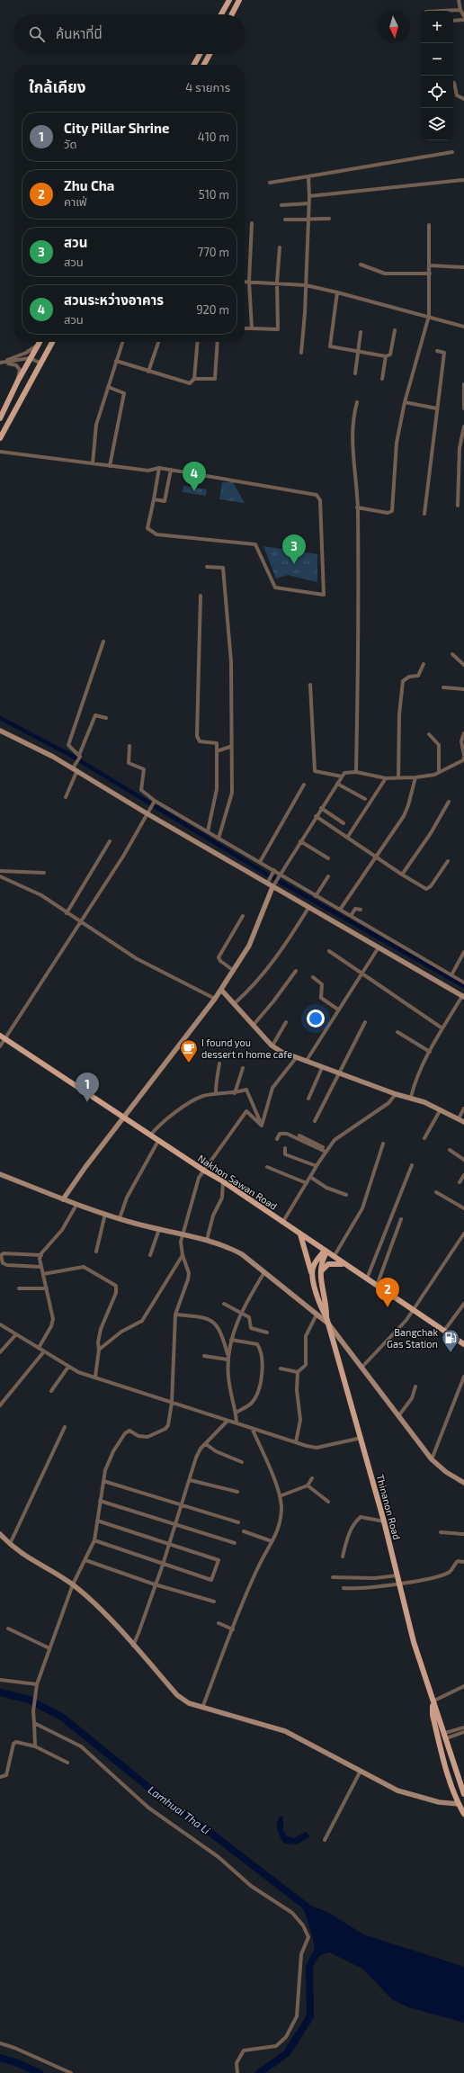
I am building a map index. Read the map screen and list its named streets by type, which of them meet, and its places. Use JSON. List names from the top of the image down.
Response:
{
  "streets": {
    "main road": ["Nakhon Sawan Road", "Thinanon Road"]
  },
  "crossings": [
    ["Nakhon Sawan Road", "Thinanon Road"]
  ],
  "water": ["Lamhuai Tha Li"],
  "places": {
    "cafe": ["I found you dessert n home cafe"],
    "fuel station": ["Bangchak Gas Station"]
  },
  "north": "bottom",
  "page": {
    "map_buttons": ["+", "−"],
    "search": "ค้นหาที่นี่",
    "heading": ["ใกล้เคียง", "4 รายการ"],
    "list": [
      {
        "mark": "1",
        "name": "City Pillar Shrine",
        "note": "วัด",
        "value": "410 m"
      },
      {
        "mark": "2",
        "name": "Zhu Cha",
        "note": "คาเฟ่",
        "value": "510 m"
      },
      {
        "mark": "3",
        "name": "สวน",
        "note": "สวน",
        "value": "770 m"
      },
      {
        "mark": "4",
        "name": "สวนระหว่างอาคาร",
        "note": "สวน",
        "value": "920 m"
      }
    ],
    "pins": [
      "4",
      "3",
      "1",
      "2"
    ]
  }
}
